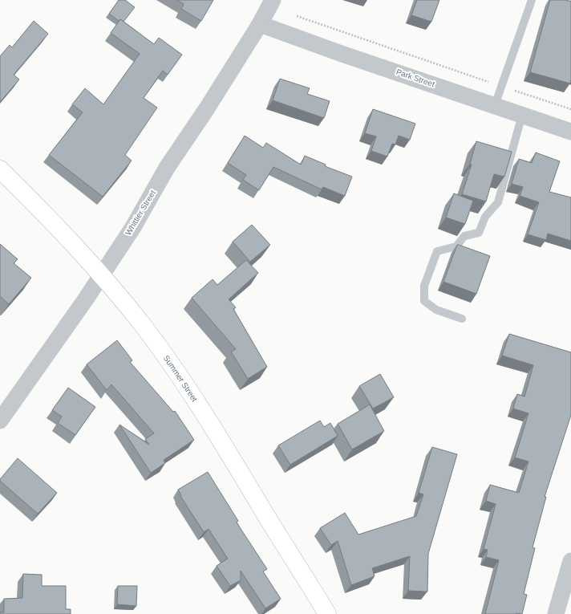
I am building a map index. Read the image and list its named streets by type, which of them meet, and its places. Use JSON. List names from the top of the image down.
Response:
{
  "streets": {
    "street": ["Park Street", "Whittier Street", "Summer Street"]
  },
  "crossings": [
    ["Park Street", "Whittier Street"],
    ["Whittier Street", "Summer Street"]
  ]
}
